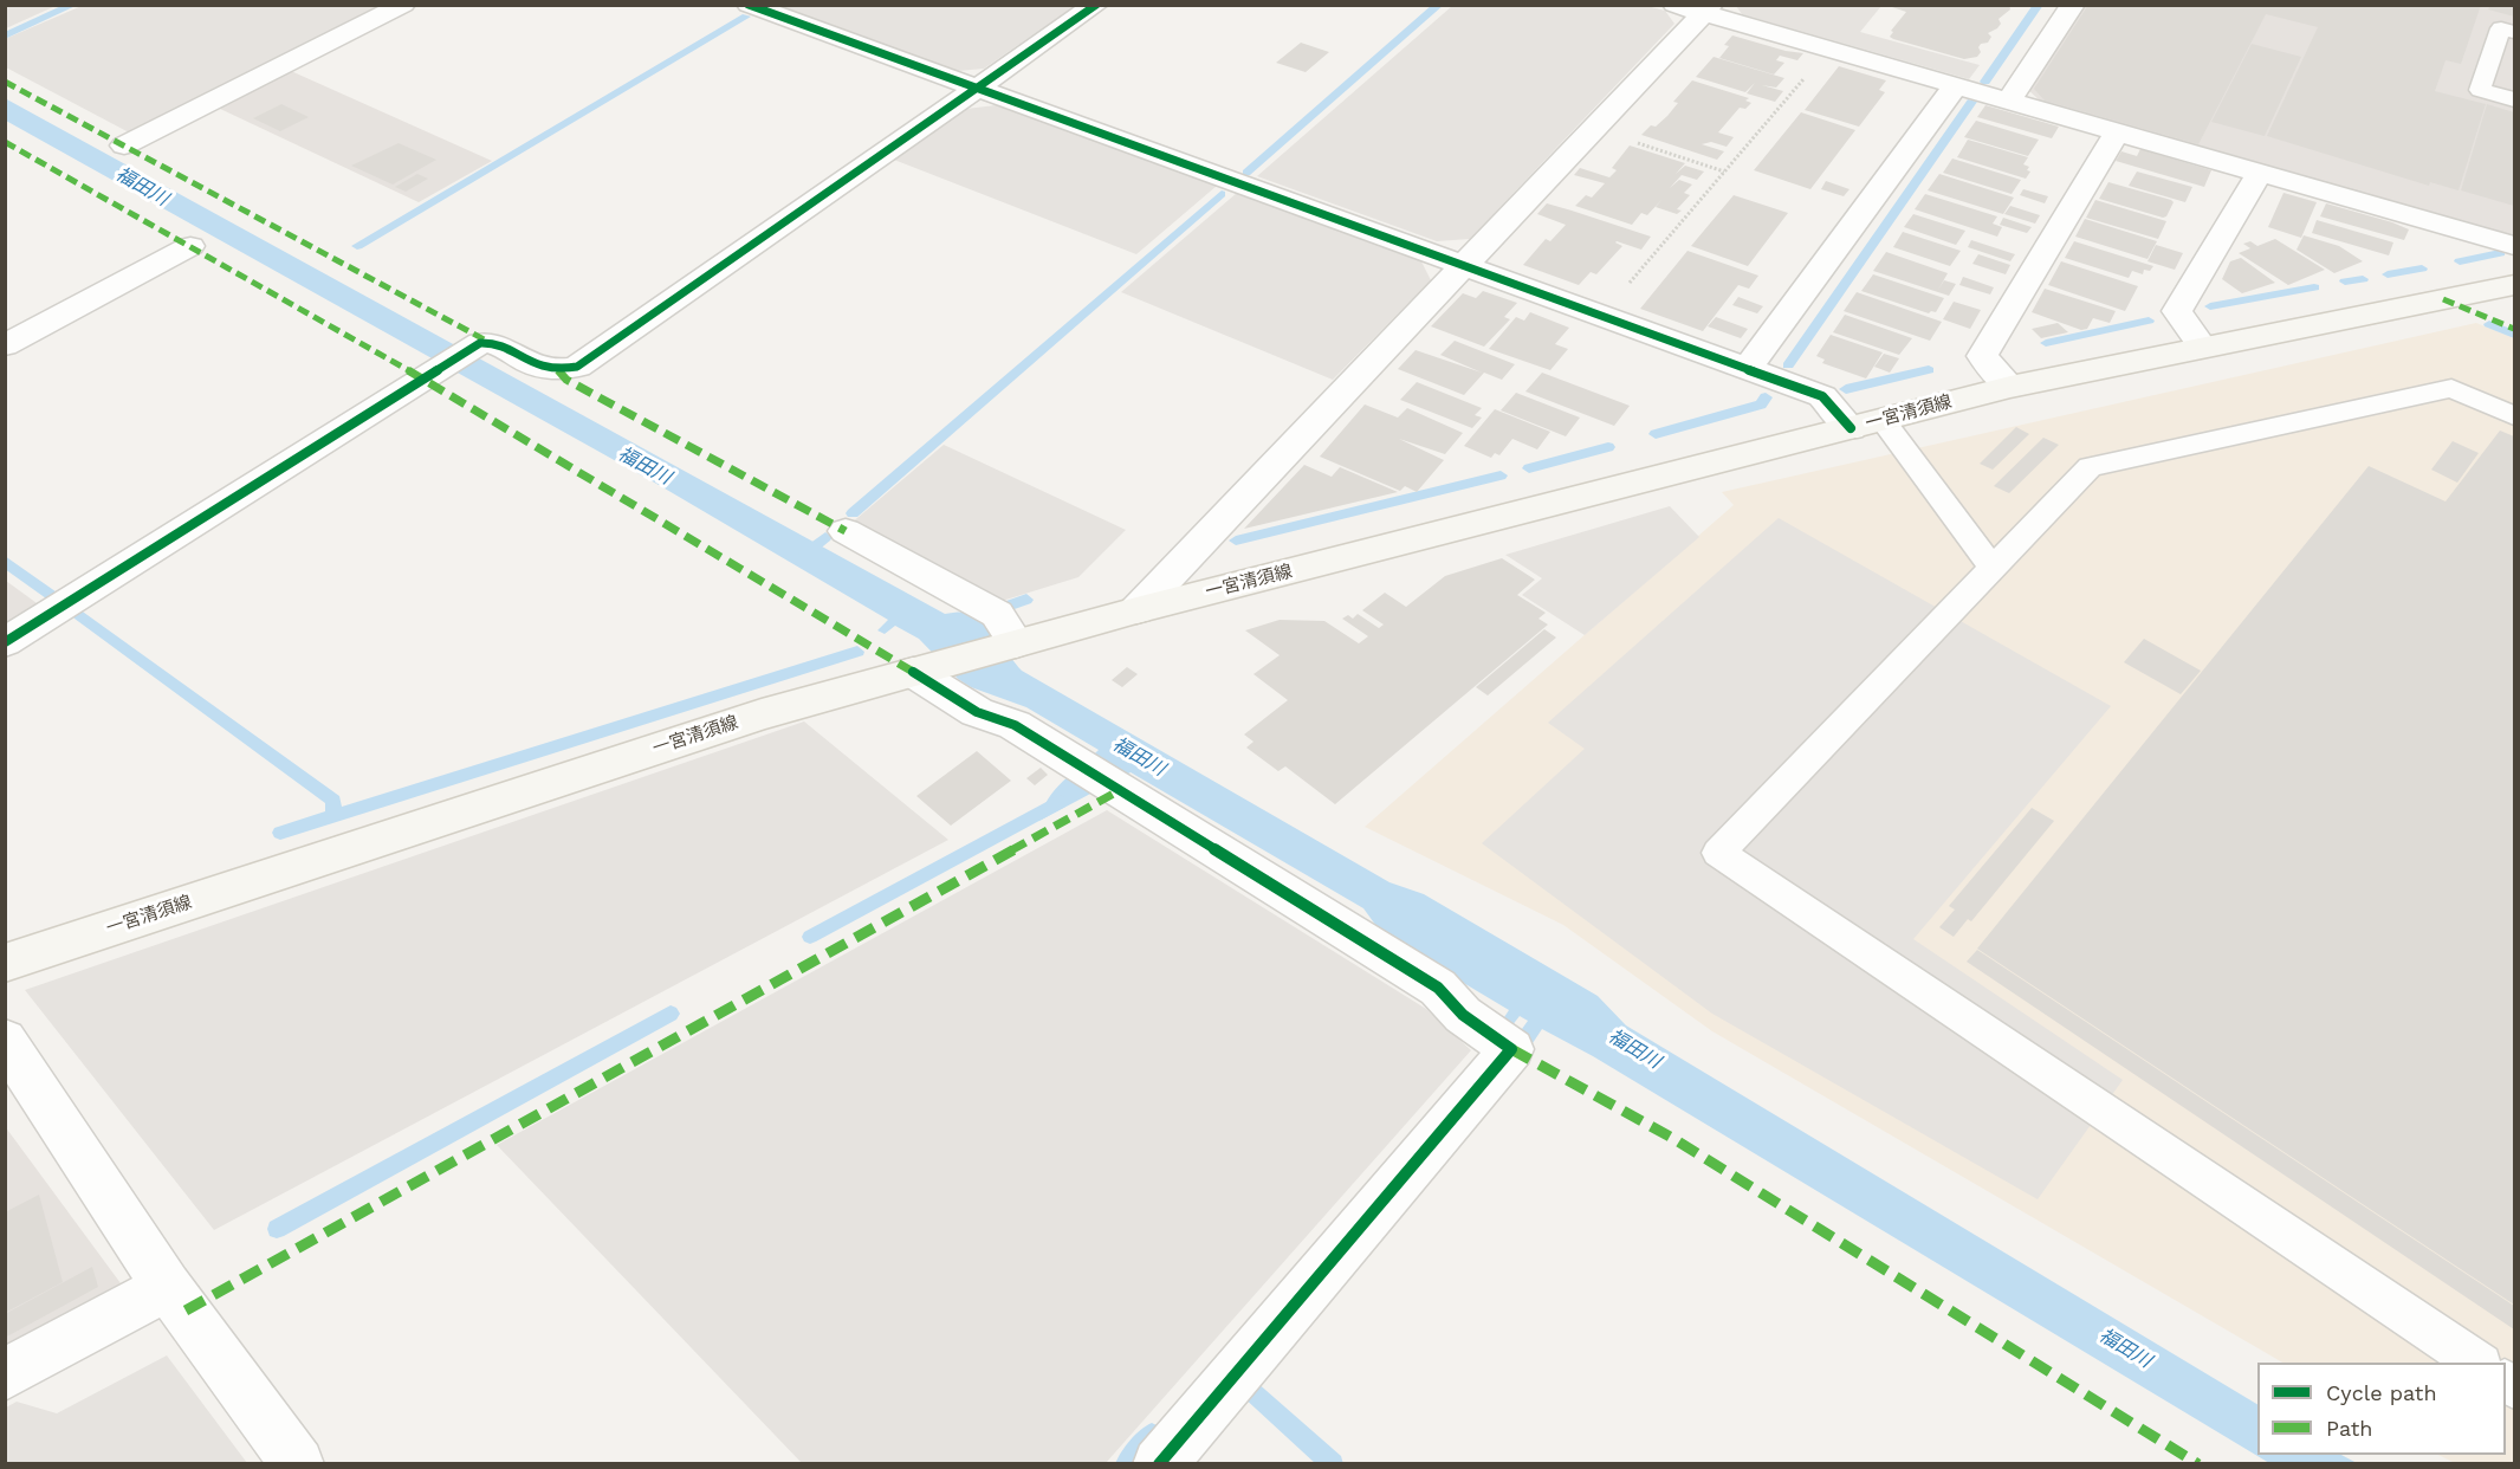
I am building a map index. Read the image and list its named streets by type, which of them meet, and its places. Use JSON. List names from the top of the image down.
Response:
{
  "streets": {
    "main road": ["一宮清須線"]
  },
  "water": ["福田川"],
  "legend": ["Cycle path", "Path"]
}
